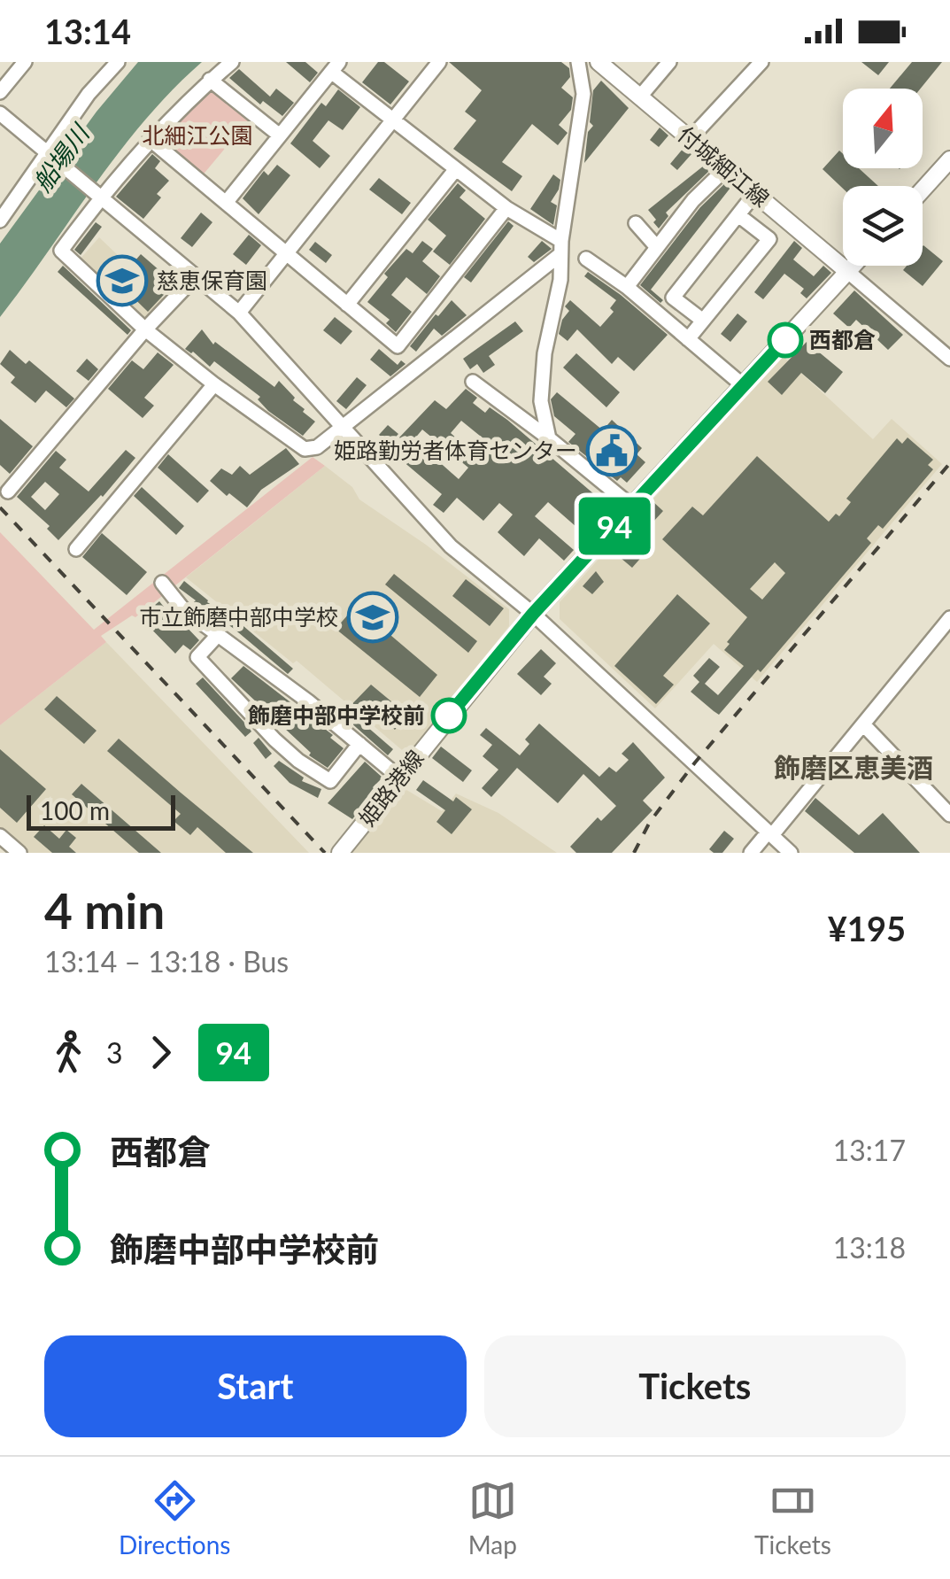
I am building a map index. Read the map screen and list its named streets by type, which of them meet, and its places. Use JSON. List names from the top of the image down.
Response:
{
  "streets": {
    "main road": ["付城細江線", "姫路港線"]
  },
  "crossings": [
    ["付城細江線", "姫路港線"]
  ],
  "districts": ["飾磨区恵美酒"],
  "water": ["船場川"],
  "parks": ["北細江公園"],
  "places": {
    "school or university": ["慈恵保育園", "市立飾磨中部中学校"],
    "other": ["西都倉", "飾磨中部中学校前"],
    "public building": ["姫路勤労者体育センター"]
  },
  "lines": ["bus line 94"],
  "scale_bar": "100 m",
  "north": "top",
  "page": {
    "status": "13:14",
    "on_map": "94",
    "scale": "100 m",
    "heading": ["4 min", "13:14 – 13:18 · Bus", "¥195"],
    "legs": ["3", "94"],
    "list": [
      {
        "name": "西都倉",
        "value": "13:17"
      },
      {
        "name": "飾磨中部中学校前",
        "value": "13:18"
      }
    ],
    "buttons": ["Start", "Tickets"],
    "tabs": ["Directions", "Map", "Tickets"]
  }
}
